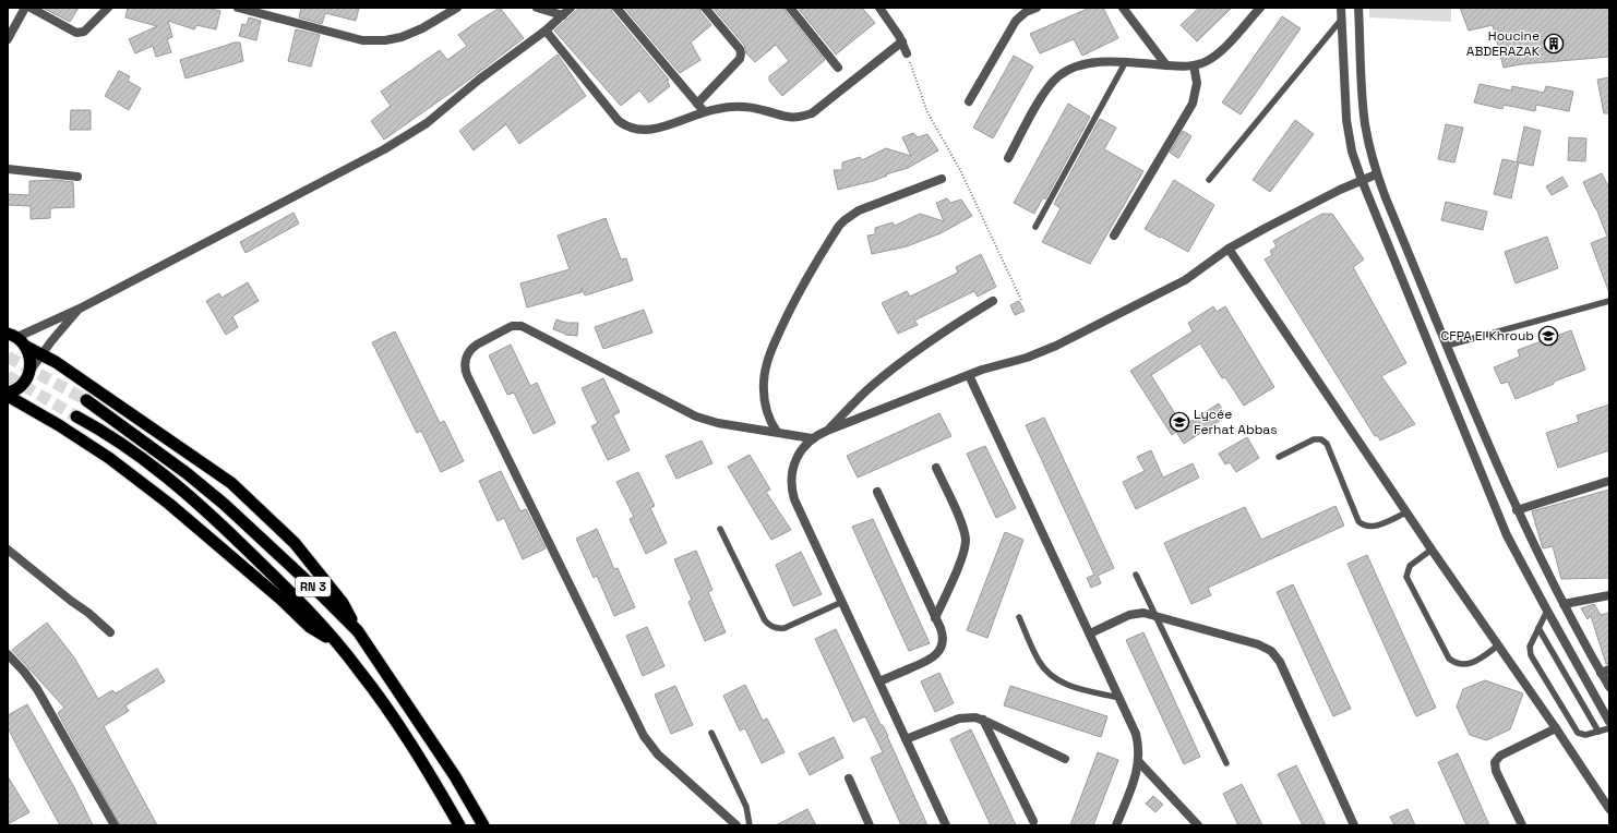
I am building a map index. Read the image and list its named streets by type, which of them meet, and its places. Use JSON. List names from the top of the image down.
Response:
{
  "streets": {
    "highway": ["RN 3"]
  },
  "places": {
    "building": ["Houcine ABDERAZAK"],
    "school or university": ["CFPA El Khroub", "Lycée Ferhat Abbas"]
  }
}
